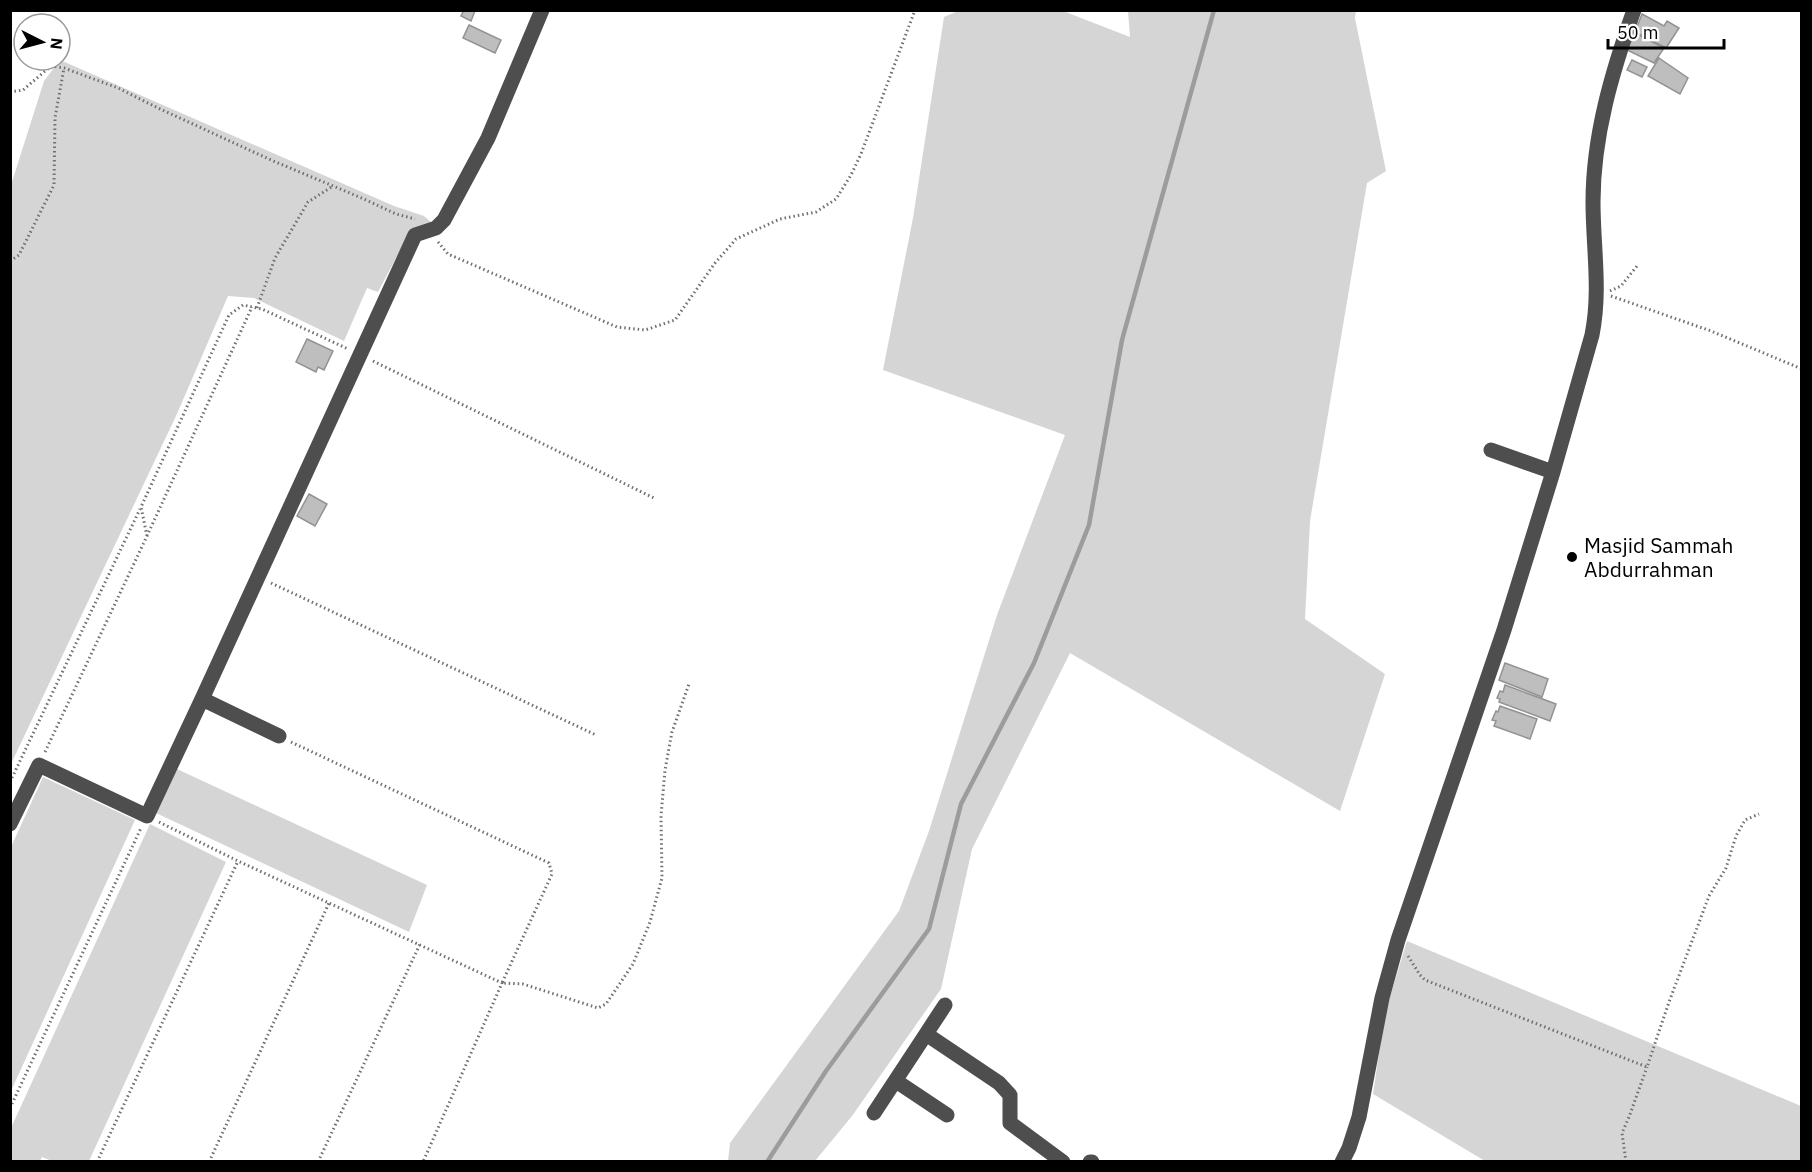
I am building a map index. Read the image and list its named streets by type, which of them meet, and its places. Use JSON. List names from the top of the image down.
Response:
{
  "places": ["Masjid Sammah Abdurrahman"],
  "scale_bar": "50 m",
  "north": "right"
}
